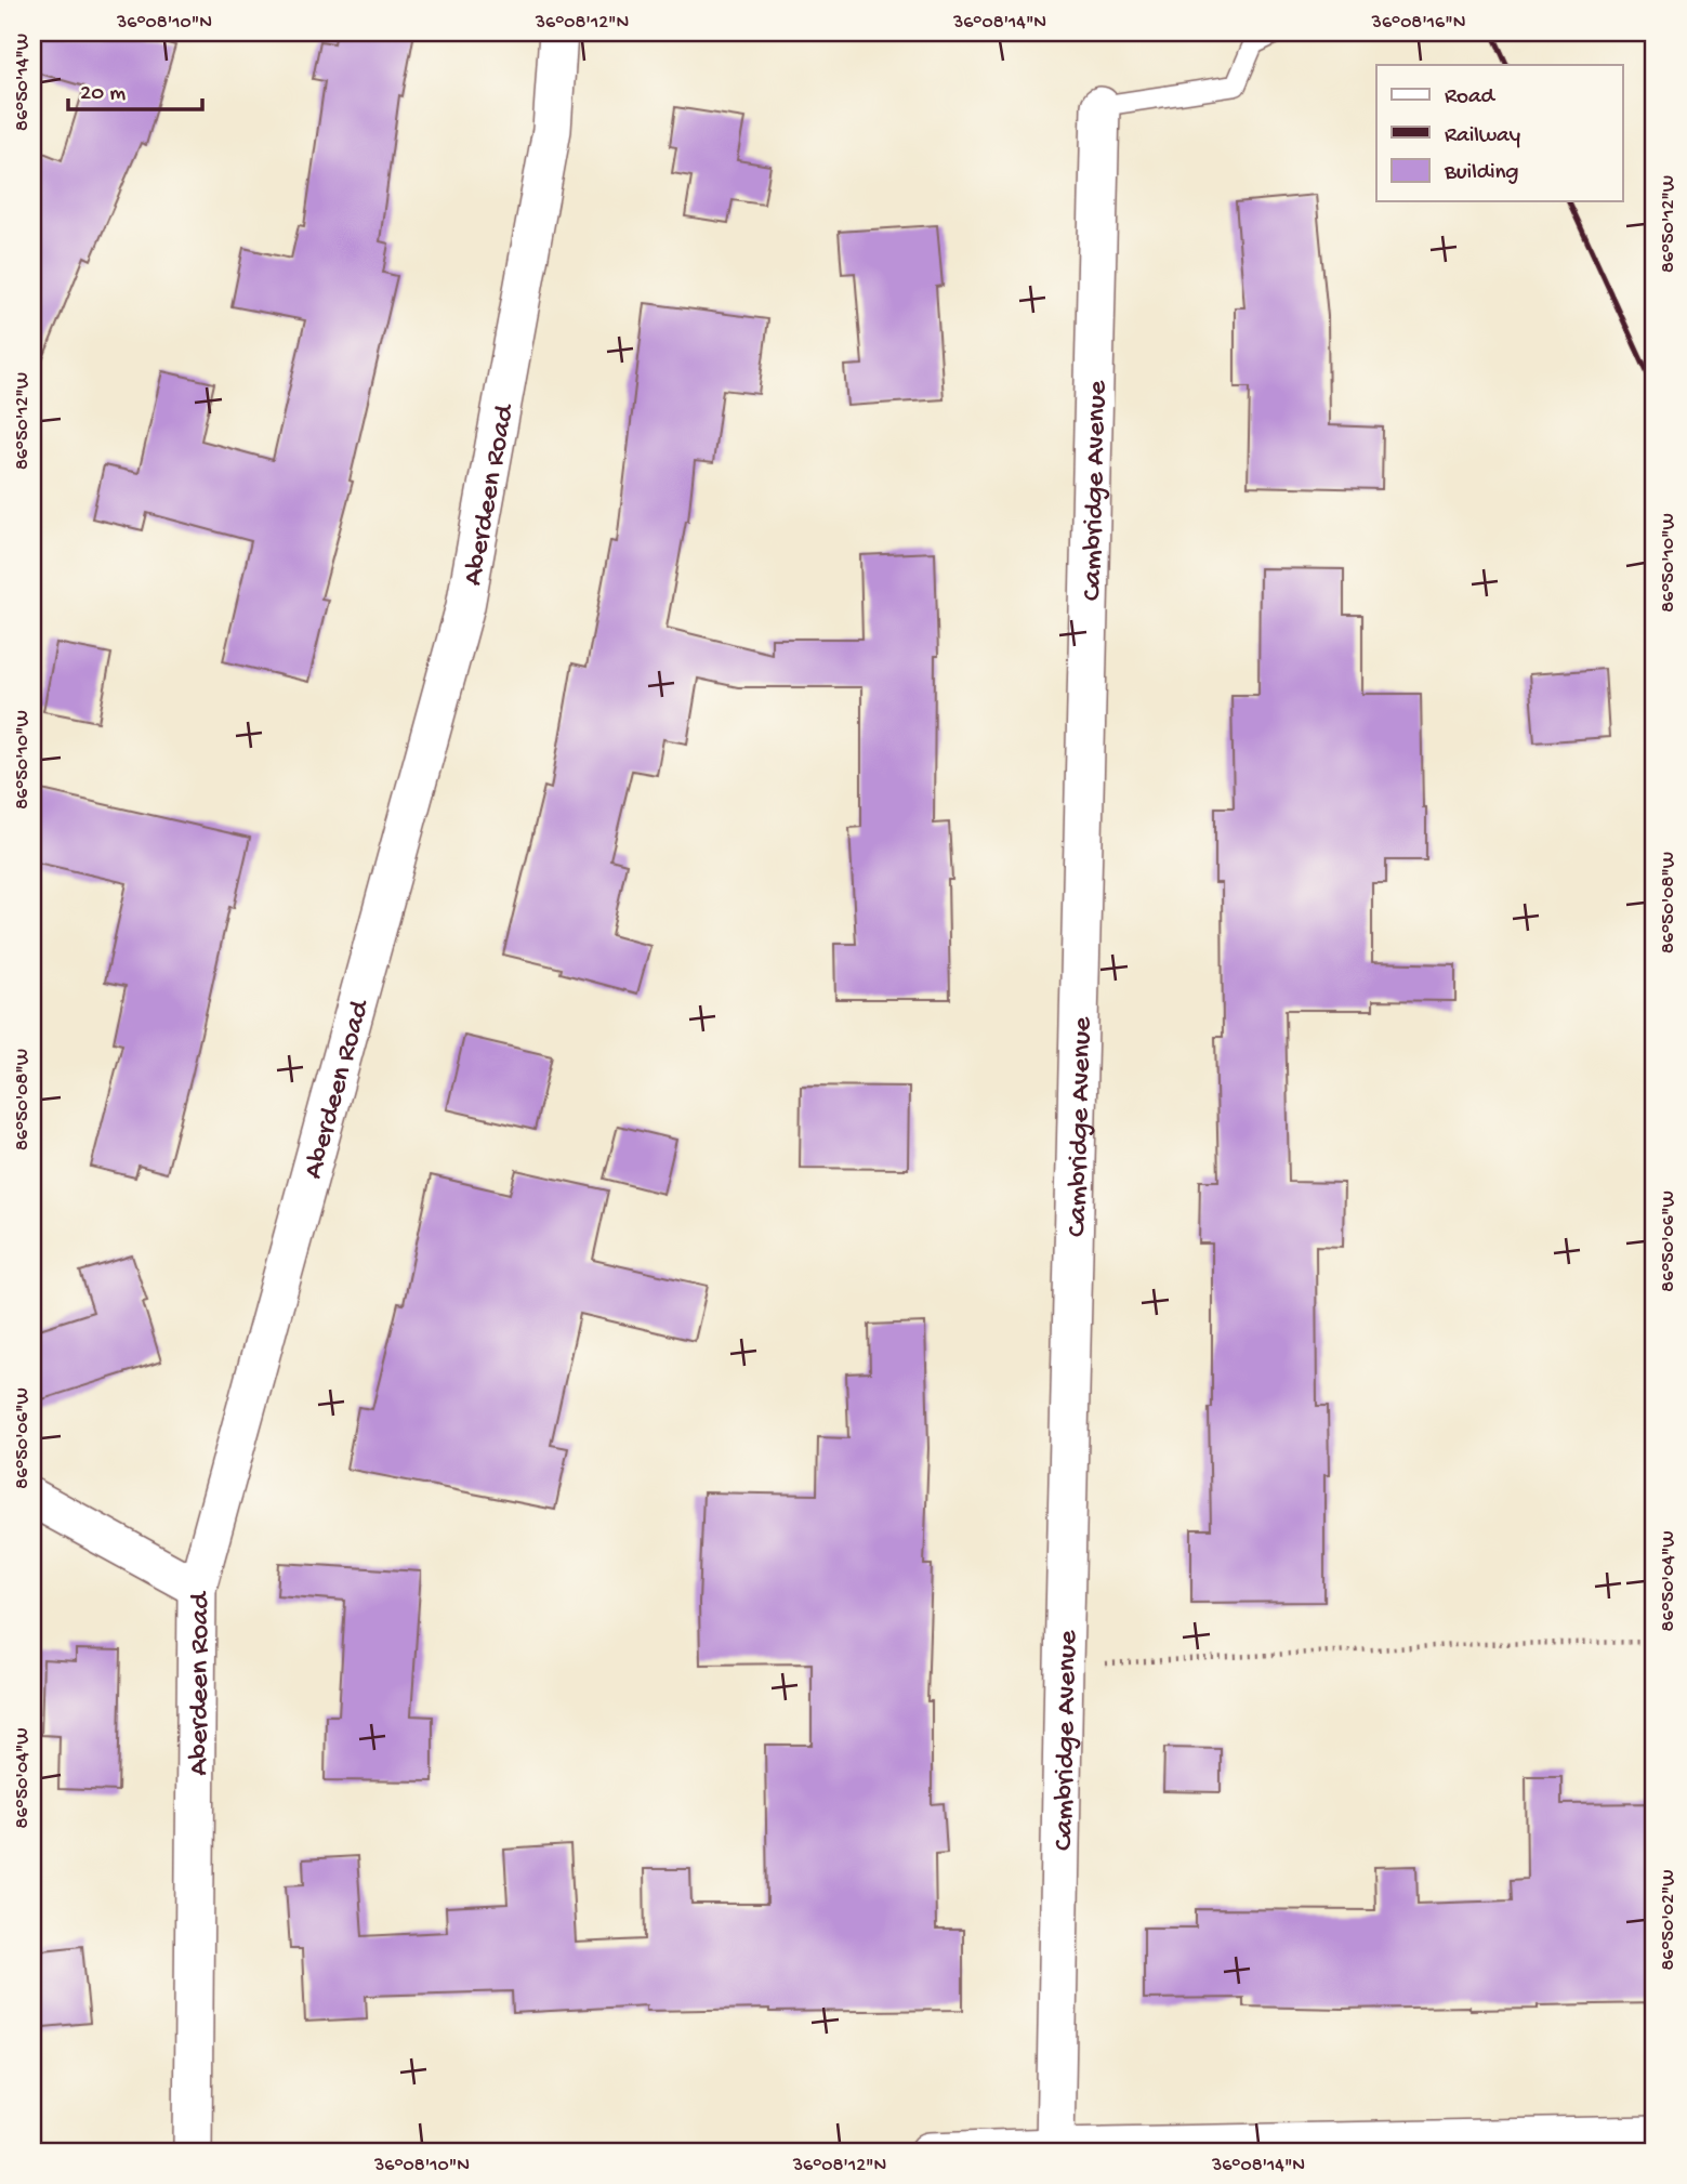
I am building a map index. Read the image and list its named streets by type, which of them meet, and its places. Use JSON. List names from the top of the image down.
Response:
{
  "streets": {
    "street": ["Cambridge Avenue", "Aberdeen Road"]
  },
  "legend": ["Road", "Railway", "Building"],
  "scale_bar": "20 m",
  "coordinates": [
    "36°08'10\"N",
    "36°08'12\"N",
    "36°08'14\"N",
    "36°08'16\"N",
    "86°50'14\"W",
    "86°50'12\"W",
    "86°50'10\"W",
    "86°50'08\"W",
    "86°50'06\"W",
    "86°50'04\"W",
    "86°50'02\"W"
  ]
}
